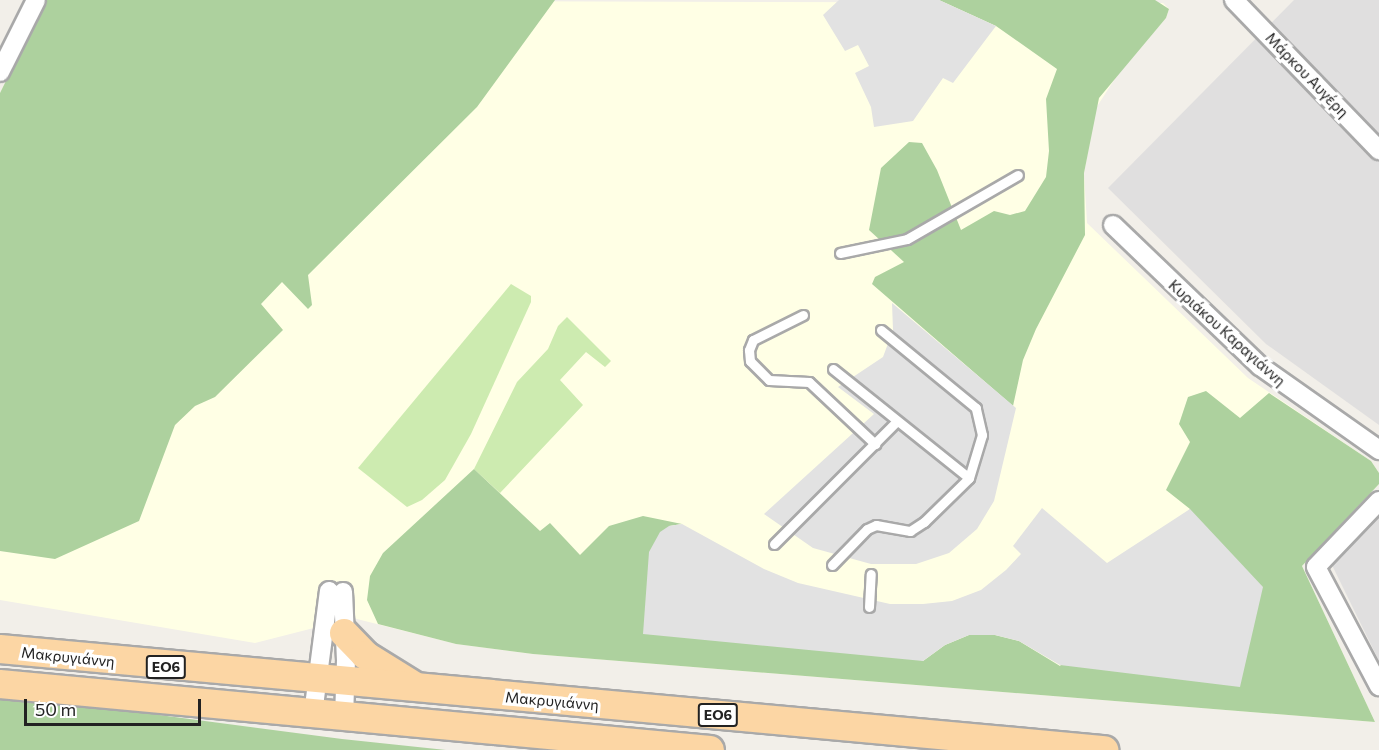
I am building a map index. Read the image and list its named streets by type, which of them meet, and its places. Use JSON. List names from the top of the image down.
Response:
{
  "streets": {
    "main road": ["Μακρυγιάννη", "ΕΟ6"],
    "street": ["Μάρκου Αυγέρη", "Κυριάκου Καραγιάννη"]
  },
  "scale_bar": "50 m"
}
